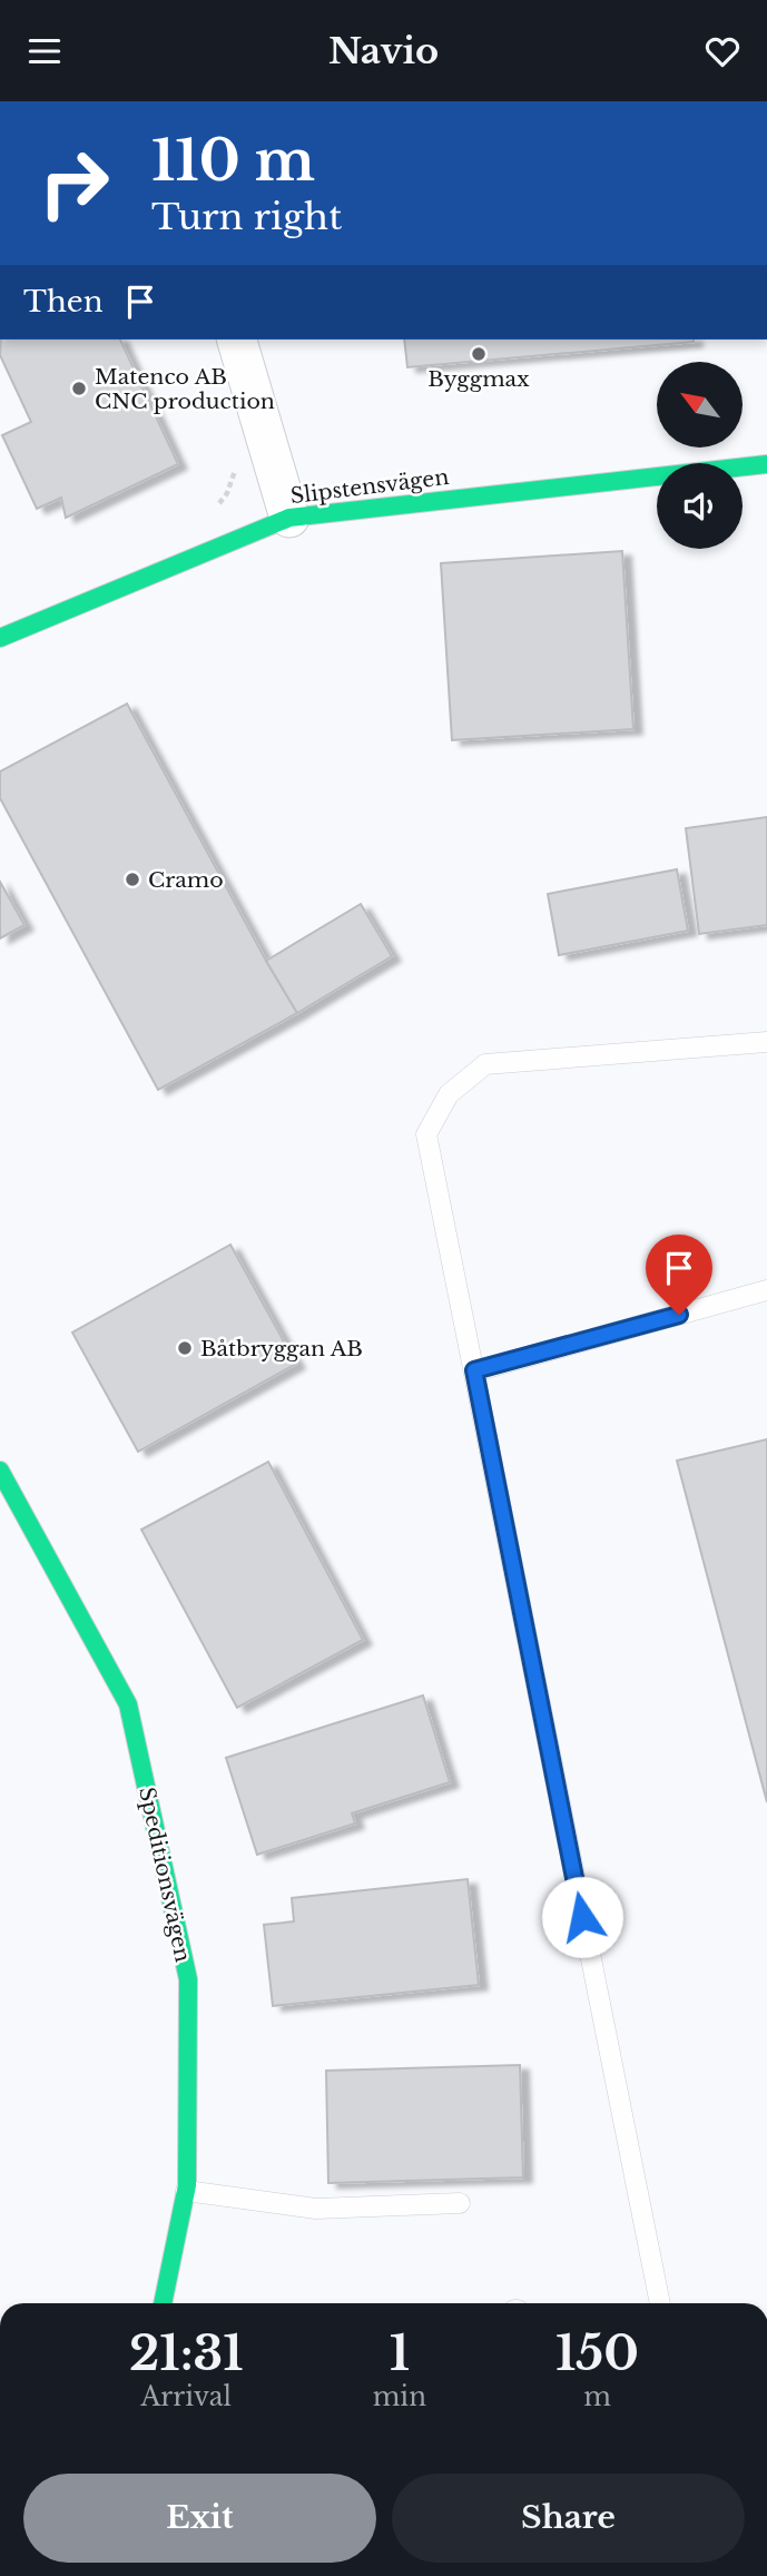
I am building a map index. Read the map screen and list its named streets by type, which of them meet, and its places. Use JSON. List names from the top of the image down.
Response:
{
  "streets": {
    "street": ["Slipstensvägen", "Speditionsvägen"]
  },
  "places": [
    "Byggmax",
    "Matenco AB CNC production",
    "Cramo",
    "Båtbryggan AB"
  ],
  "north": "top left",
  "page": {
    "header": "Navio",
    "turn": ["110 m", "Turn right"],
    "then": "Then",
    "eta": [
      "21:31",
      "Arrival",
      "1",
      "min",
      "150",
      "m"
    ],
    "buttons": ["Exit", "Share"]
  }
}
